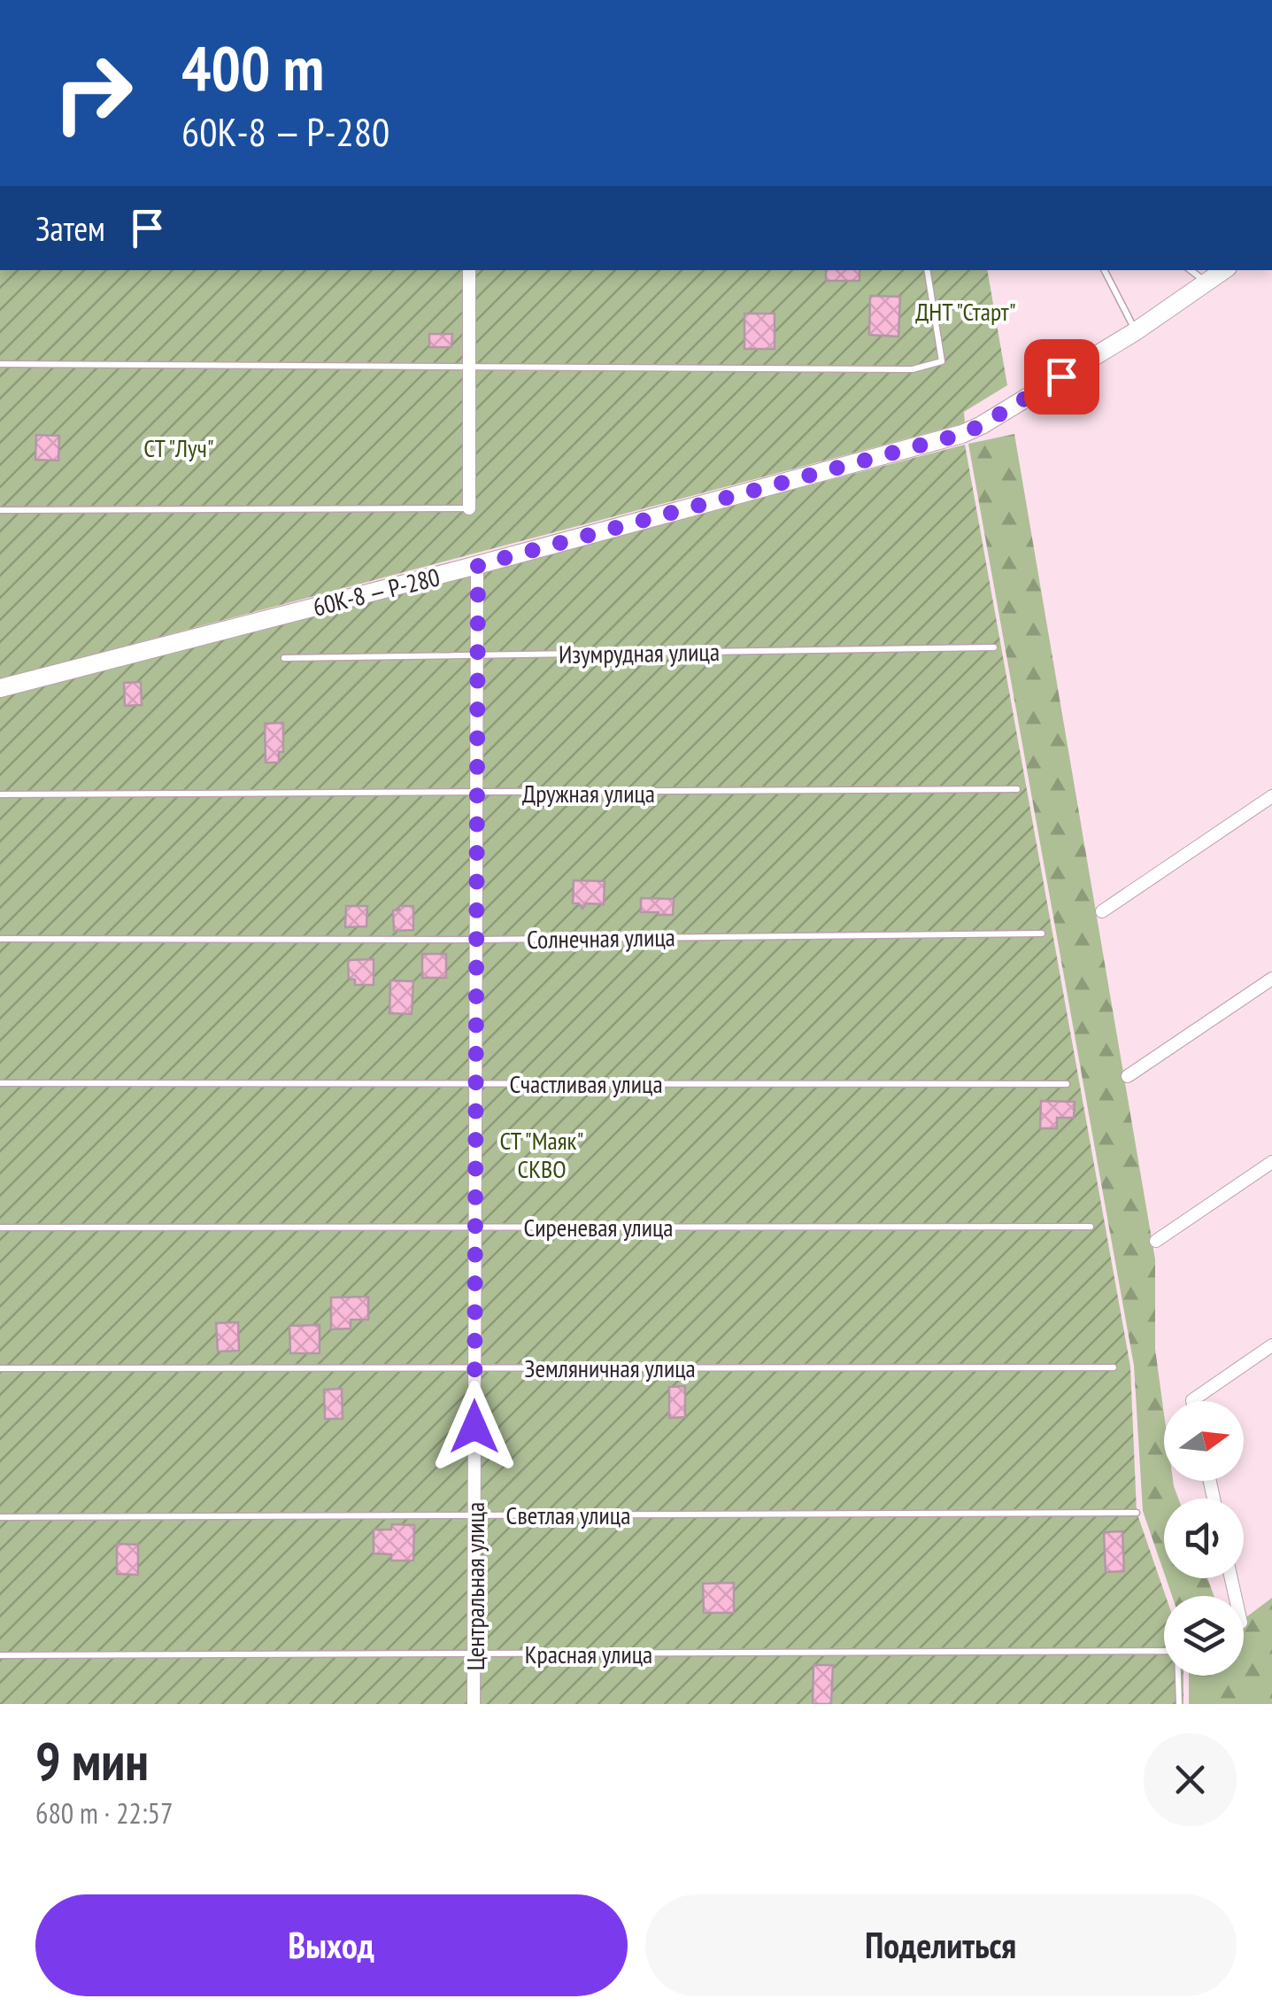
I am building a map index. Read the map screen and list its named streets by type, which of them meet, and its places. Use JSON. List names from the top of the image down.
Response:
{
  "streets": {
    "street": ["60К-8 — Р-280", "Центральная улица"],
    "lane": [
      "Изумрудная улица",
      "Дружная улица",
      "Солнечная улица",
      "Счастливая улица",
      "Сиреневая улица",
      "Земляничная улица",
      "Светлая улица",
      "Красная улица"
    ]
  },
  "crossings": [
    ["60К-8 — Р-280", "Центральная улица"],
    ["Изумрудная улица", "Центральная улица"],
    ["Дружная улица", "Центральная улица"],
    ["Солнечная улица", "Центральная улица"],
    ["Счастливая улица", "Центральная улица"],
    ["Сиреневая улица", "Центральная улица"],
    ["Земляничная улица", "Центральная улица"],
    ["Светлая улица", "Центральная улица"],
    ["Центральная улица", "Красная улица"]
  ],
  "parks": ["ДНТ \"Старт\"", "СТ \"Луч\"", "СТ \"Маяк\" СКВО"],
  "north": "right",
  "page": {
    "turn": ["400 m", "60К-8 — Р-280"],
    "then": "Затем",
    "heading": ["9 мин", "680 m · 22:57"],
    "buttons": ["Выход", "Поделиться"]
  }
}
